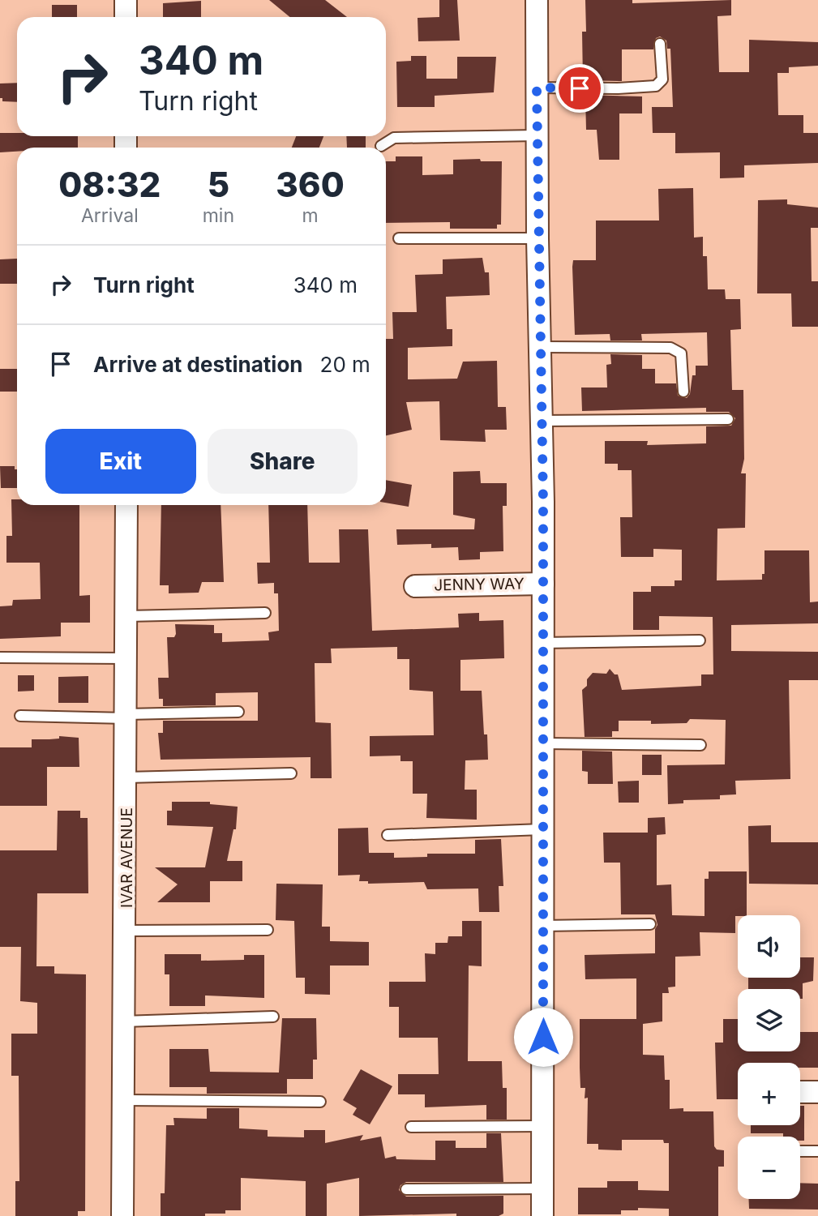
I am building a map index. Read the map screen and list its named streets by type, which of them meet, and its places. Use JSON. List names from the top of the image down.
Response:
{
  "streets": {
    "street": ["JENNY WAY", "IVAR AVENUE"]
  },
  "page": {
    "turn": ["340 m", "Turn right"],
    "eta": [
      "08:32",
      "Arrival",
      "5",
      "min",
      "360",
      "m"
    ],
    "list": [
      {
        "name": "Turn right",
        "value": "340 m"
      },
      {
        "name": "Arrive at destination",
        "value": "20 m"
      }
    ],
    "buttons": ["Exit", "Share"],
    "map_buttons": ["+", "−"]
  }
}
